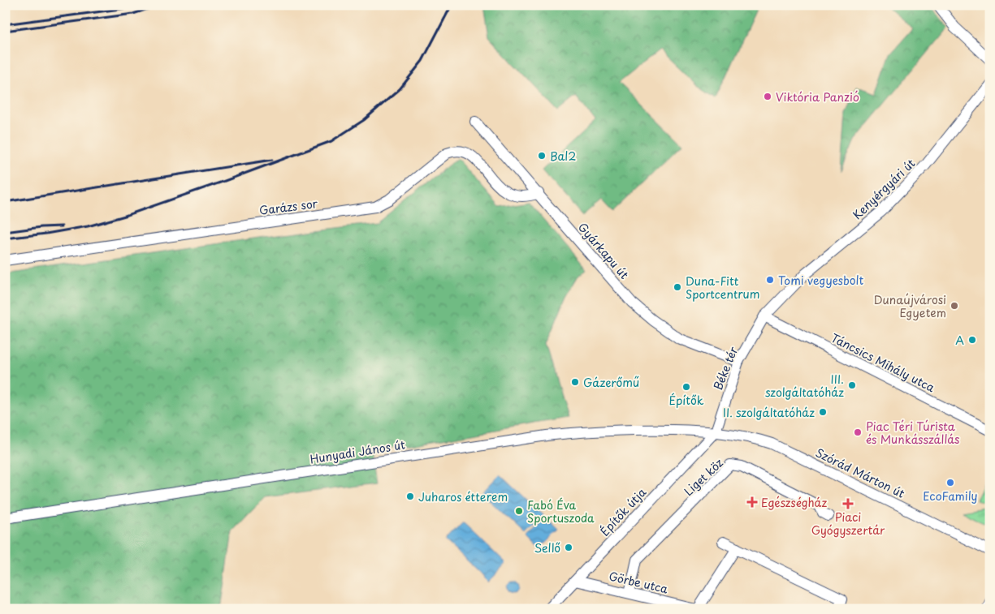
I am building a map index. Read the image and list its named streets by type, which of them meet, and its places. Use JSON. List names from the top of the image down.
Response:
{
  "streets": {
    "street": [
      "Kenyérgyári út",
      "Garázs sor",
      "Gyárkapu út",
      "Táncsics Mihály utca",
      "Béke tér",
      "Hunyadi János út",
      "Szórád Márton út",
      "Liget köz",
      "Építők útja",
      "Görbe utca"
    ]
  },
  "crossings": [
    ["Kenyérgyári út", "Táncsics Mihály utca"],
    ["Kenyérgyári út", "Béke tér"],
    ["Garázs sor", "Gyárkapu út"],
    ["Gyárkapu út", "Béke tér"],
    ["Táncsics Mihály utca", "Béke tér"],
    ["Béke tér", "Hunyadi János út"],
    ["Béke tér", "Szórád Márton út"],
    ["Béke tér", "Építők útja"],
    ["Hunyadi János út", "Szórád Márton út"],
    ["Hunyadi János út", "Építők útja"],
    ["Szórád Márton út", "Építők útja"],
    ["Liget köz", "Görbe utca"],
    ["Építők útja", "Görbe utca"]
  ],
  "places": {
    "other": [
      "Viktória Panzió",
      "Bal2",
      "Tomi vegyesbolt",
      "Duna-Fitt Sportcentrum",
      "Dunaújvárosi Egyetem",
      "A",
      "Gázerőmű",
      "III. szolgáltatóház",
      "Építők",
      "II. szolgáltatóház",
      "Piac Téri Túrista és Munkásszállás",
      "EcoFamily",
      "Juharos étterem",
      "Fabó Éva Sportuszoda",
      "Sellő"
    ],
    "health": ["Egészségház", "Piaci Gyógyszertár"]
  }
}
